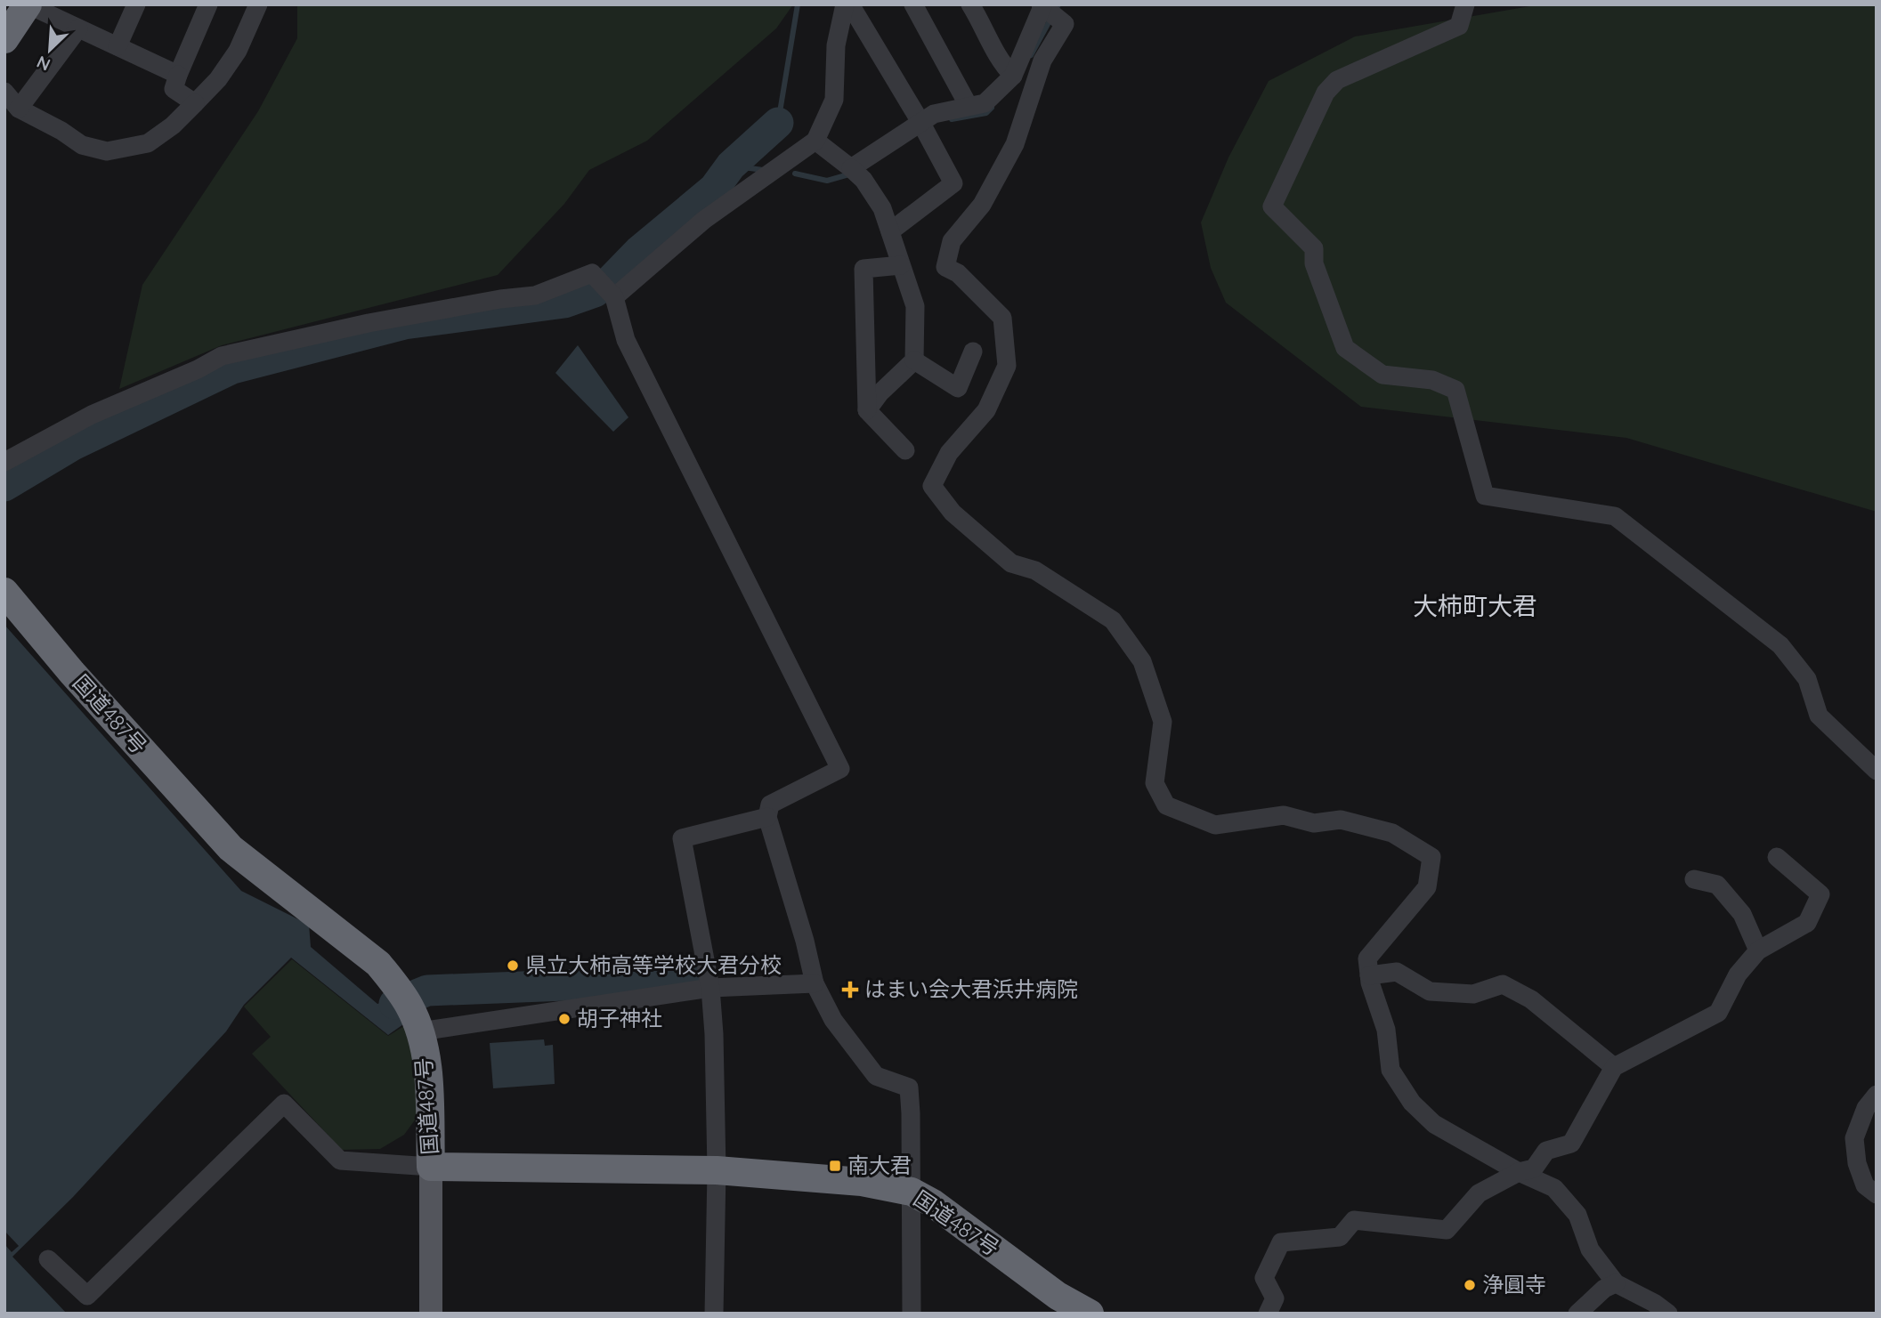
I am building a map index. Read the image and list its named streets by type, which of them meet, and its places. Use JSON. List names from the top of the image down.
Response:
{
  "streets": {
    "highway": ["国道487号"]
  },
  "districts": ["大柿町大君"],
  "places": {
    "other": ["県立大柿高等学校大君分校", "胡子神社", "浄圓寺"],
    "health": ["はまい会大君浜井病院"],
    "transit": ["南大君"]
  },
  "north": "bottom left"
}
